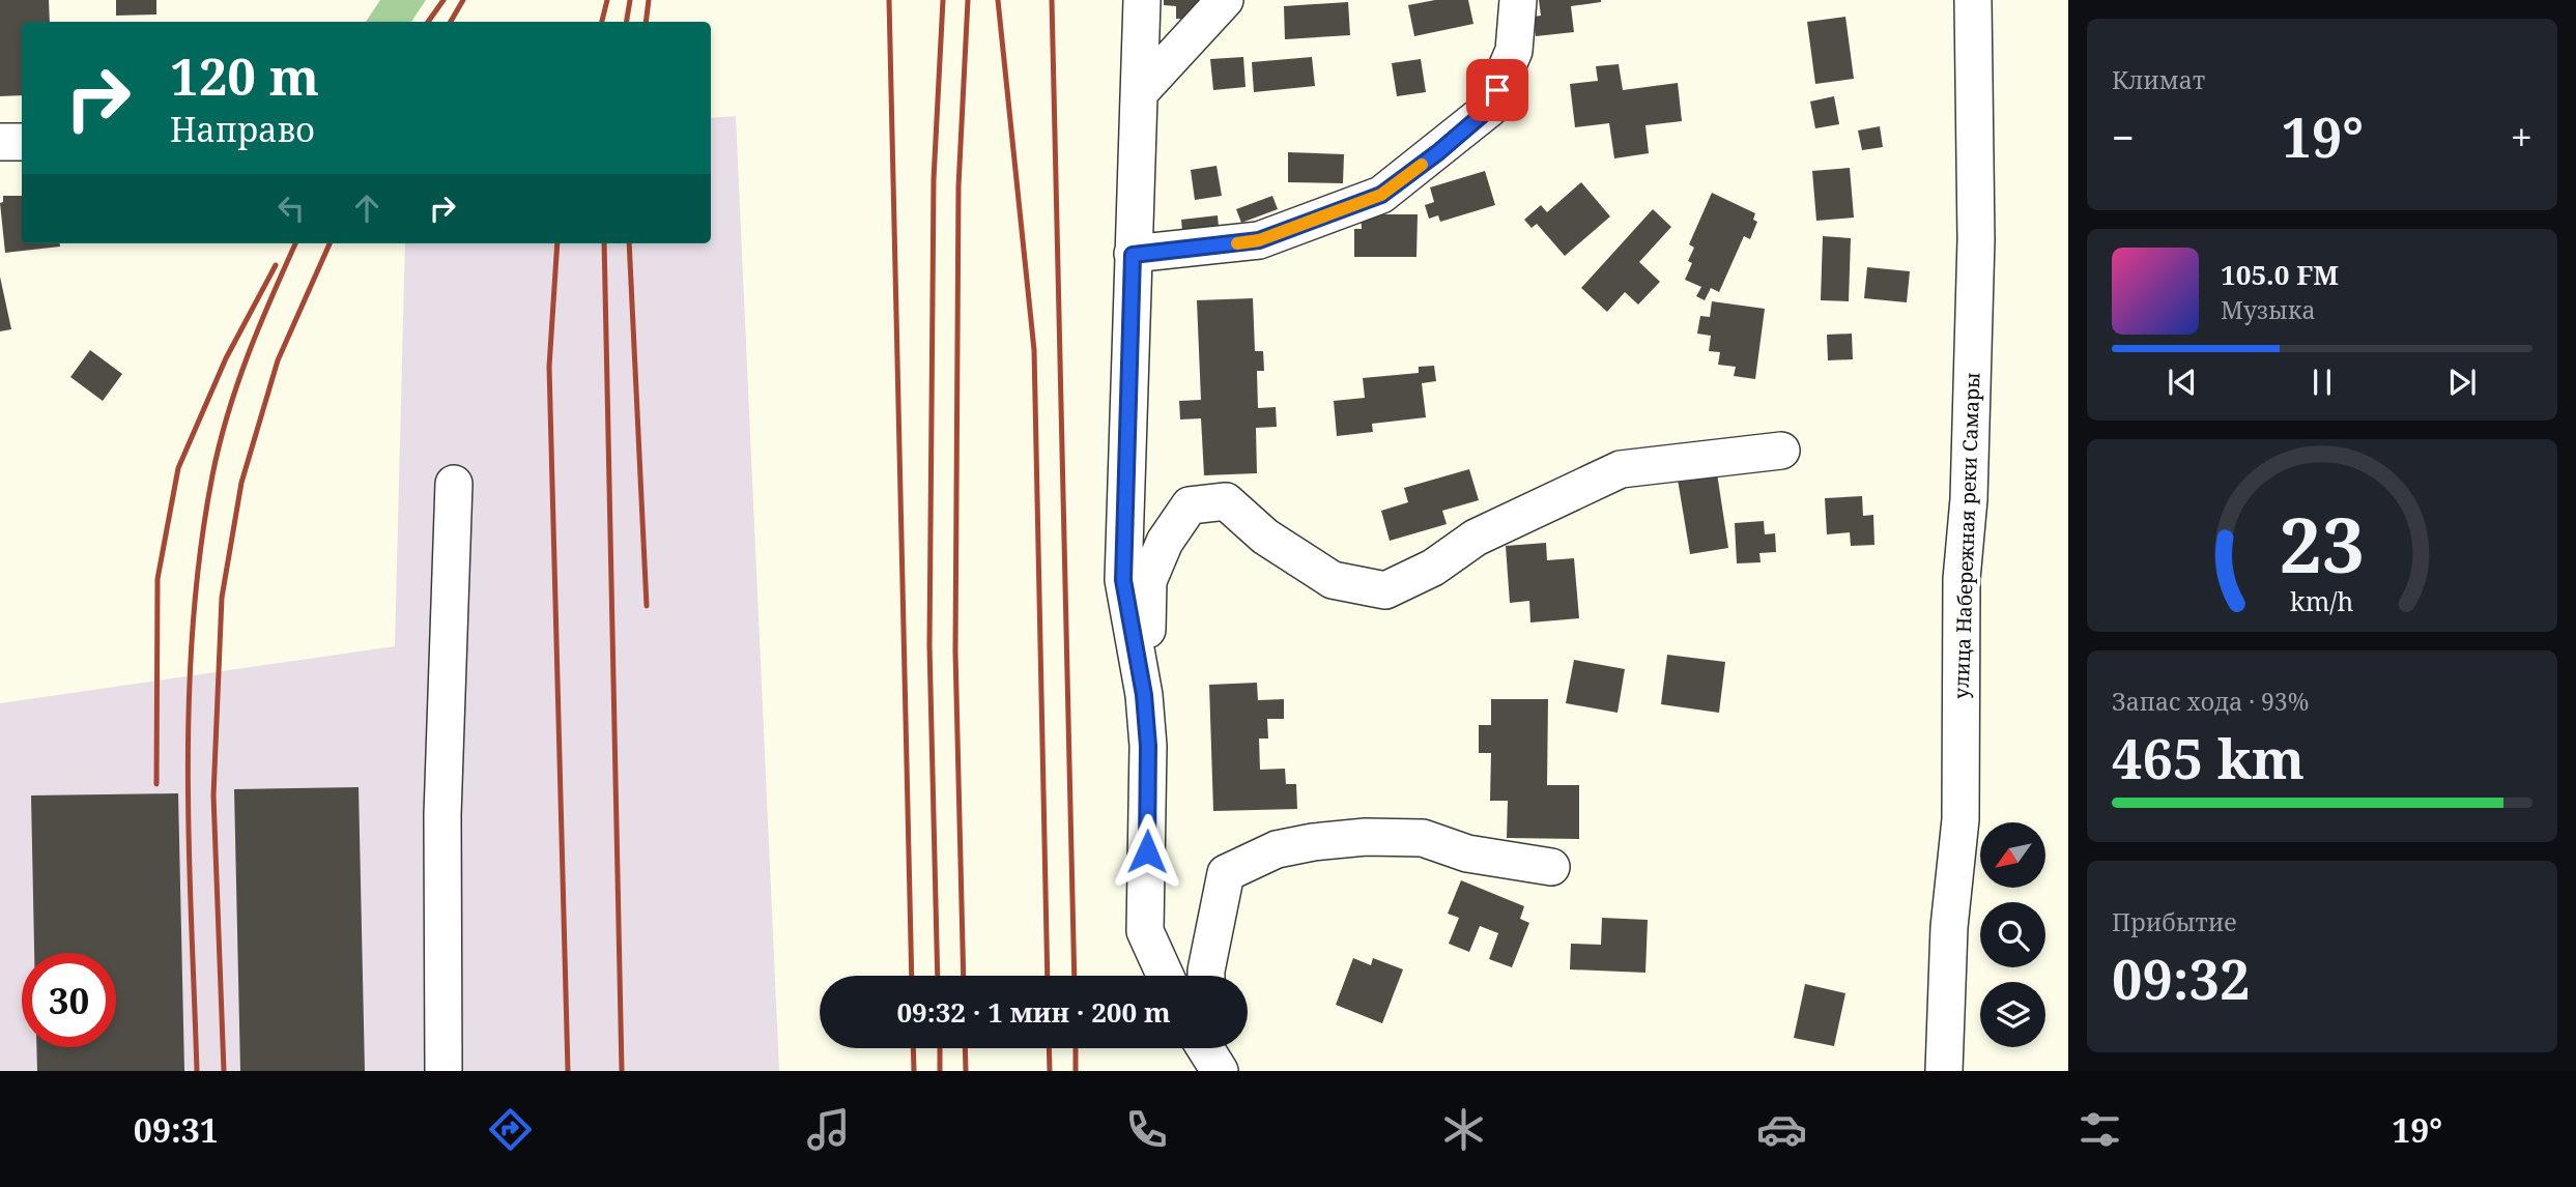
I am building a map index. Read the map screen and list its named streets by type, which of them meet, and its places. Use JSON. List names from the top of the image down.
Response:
{
  "streets": {
    "street": ["улица Набережная реки Самары"]
  },
  "north": "bottom left",
  "page": {
    "tile": [
      "Климат",
      ["Запас хода · 93%", "465 km"],
      ["Прибытие", "09:32"]
    ],
    "turn": ["120 m", "Направо"],
    "heat": ["−", "19°", "+"],
    "song": ["105.0 FM", "Музыка"],
    "limit": "30",
    "trip": "09:32 · 1 мин · 200 m",
    "tabs": ["09:31", "19°"],
    "gauge": ["23", "km/h"]
  }
}
